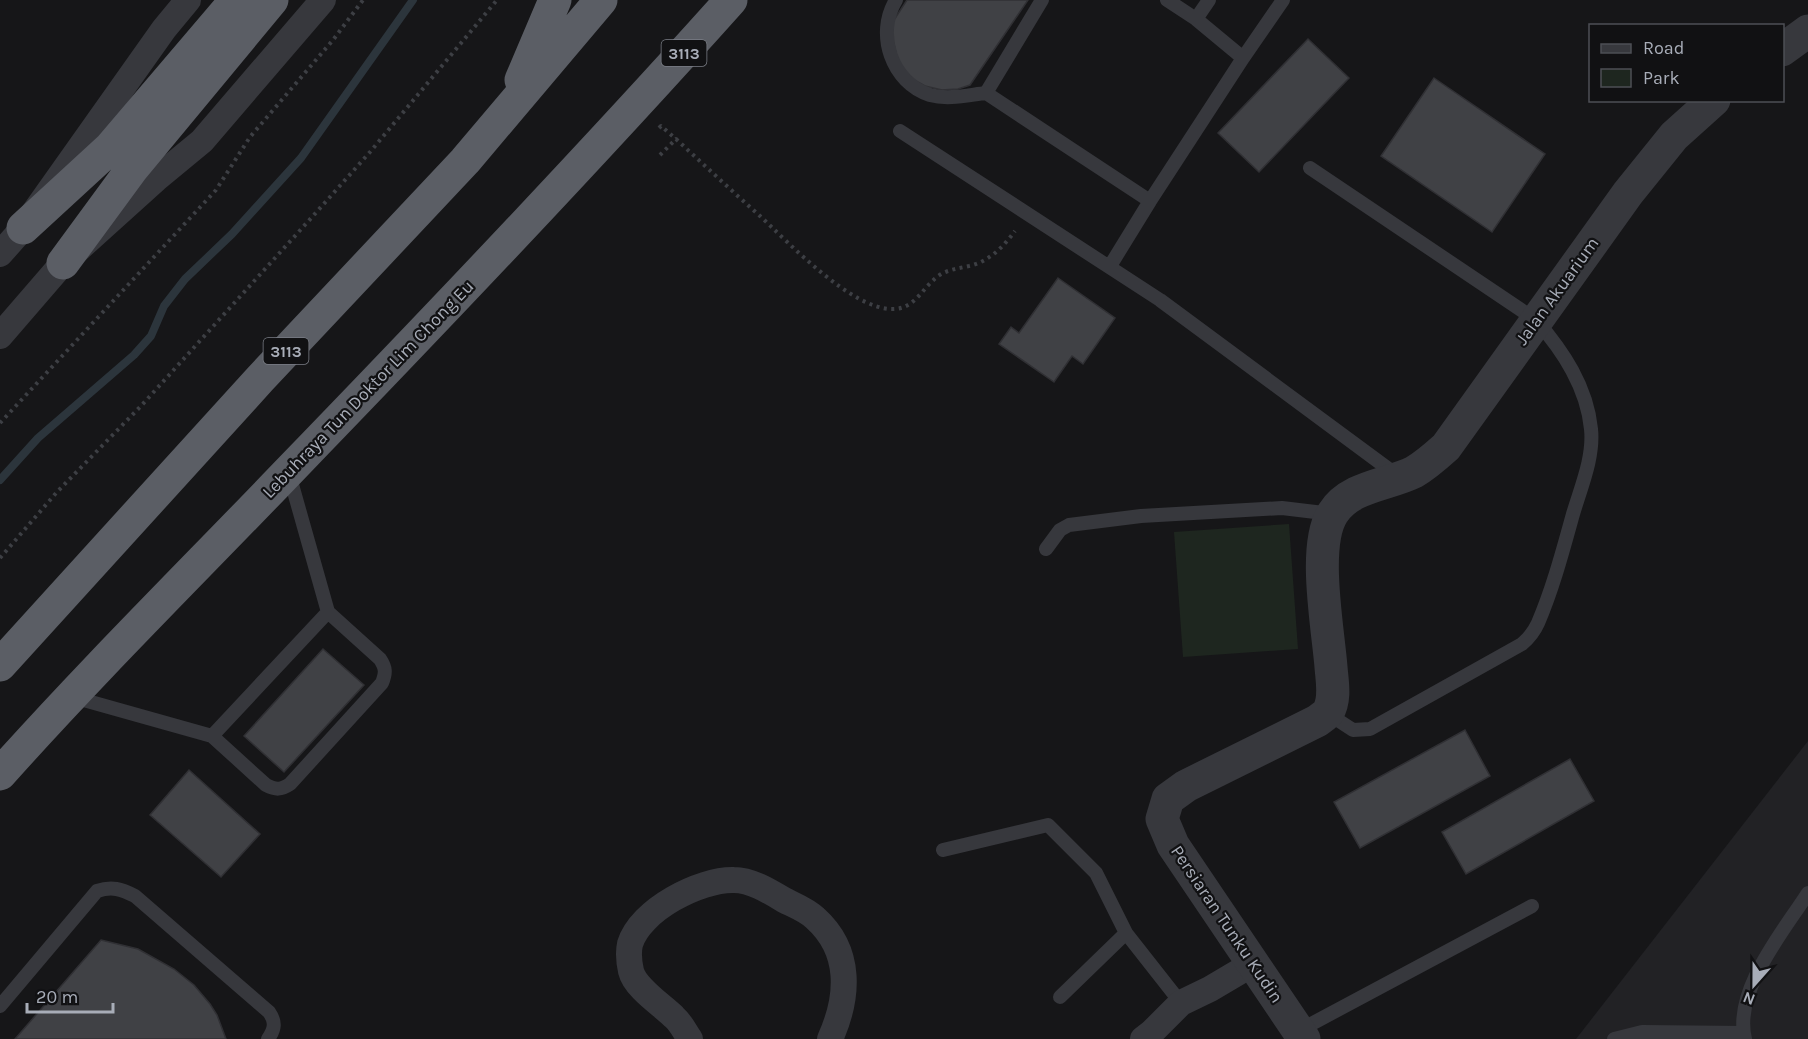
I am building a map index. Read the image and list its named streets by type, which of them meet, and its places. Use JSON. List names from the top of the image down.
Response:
{
  "streets": {
    "highway": ["3113", "Lebuhraya Tun Doktor Lim Chong Eu"],
    "street": ["Jalan Akuarium", "Persiaran Tunku Kudin"]
  },
  "legend": ["Road", "Park"],
  "scale_bar": "20 m",
  "north": "bottom"
}
